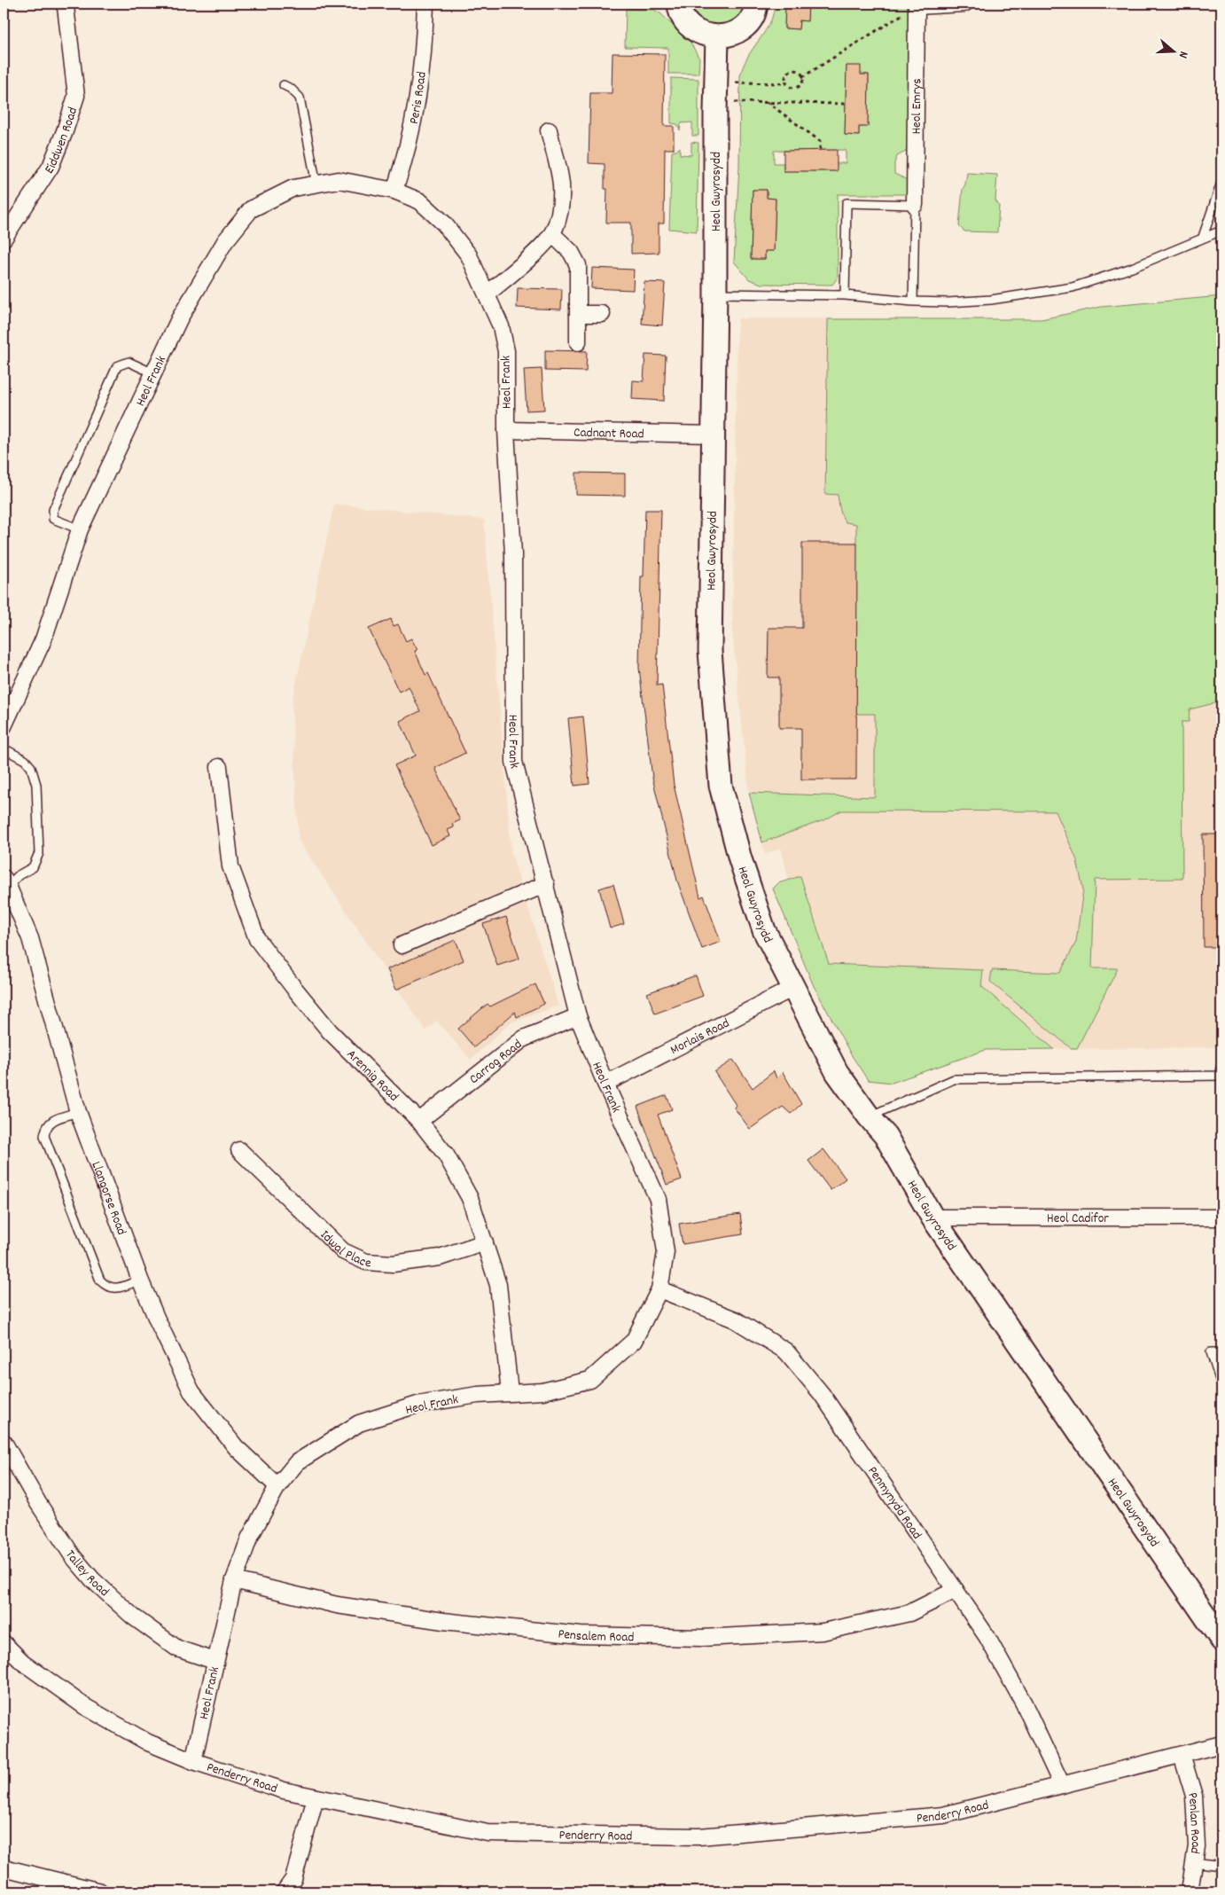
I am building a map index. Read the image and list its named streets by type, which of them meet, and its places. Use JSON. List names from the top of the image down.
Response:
{
  "streets": {
    "street": [
      "Peris Road",
      "Heol Emrys",
      "Eiddwen Road",
      "Heol Gwyrosydd",
      "Heol Frank",
      "Cadnant Road",
      "Morlais Road",
      "Carrog Road",
      "Arennig Road",
      "Llangorse Road",
      "Heol Cadifor",
      "Idwal Place",
      "Penmynydd Road",
      "Talley Road",
      "Pensalem Road",
      "Penderry Road",
      "Penlan Road"
    ]
  },
  "crossings": [
    ["Peris Road", "Heol Frank"],
    ["Heol Gwyrosydd", "Cadnant Road"],
    ["Heol Gwyrosydd", "Morlais Road"],
    ["Heol Gwyrosydd", "Heol Cadifor"],
    ["Heol Frank", "Cadnant Road"],
    ["Heol Frank", "Morlais Road"],
    ["Heol Frank", "Carrog Road"],
    ["Heol Frank", "Arennig Road"],
    ["Heol Frank", "Llangorse Road"],
    ["Heol Frank", "Penmynydd Road"],
    ["Heol Frank", "Talley Road"],
    ["Heol Frank", "Pensalem Road"],
    ["Heol Frank", "Penderry Road"],
    ["Carrog Road", "Arennig Road"],
    ["Arennig Road", "Idwal Place"],
    ["Penmynydd Road", "Pensalem Road"],
    ["Penmynydd Road", "Penderry Road"],
    ["Penderry Road", "Penlan Road"]
  ],
  "north": "right"
}
